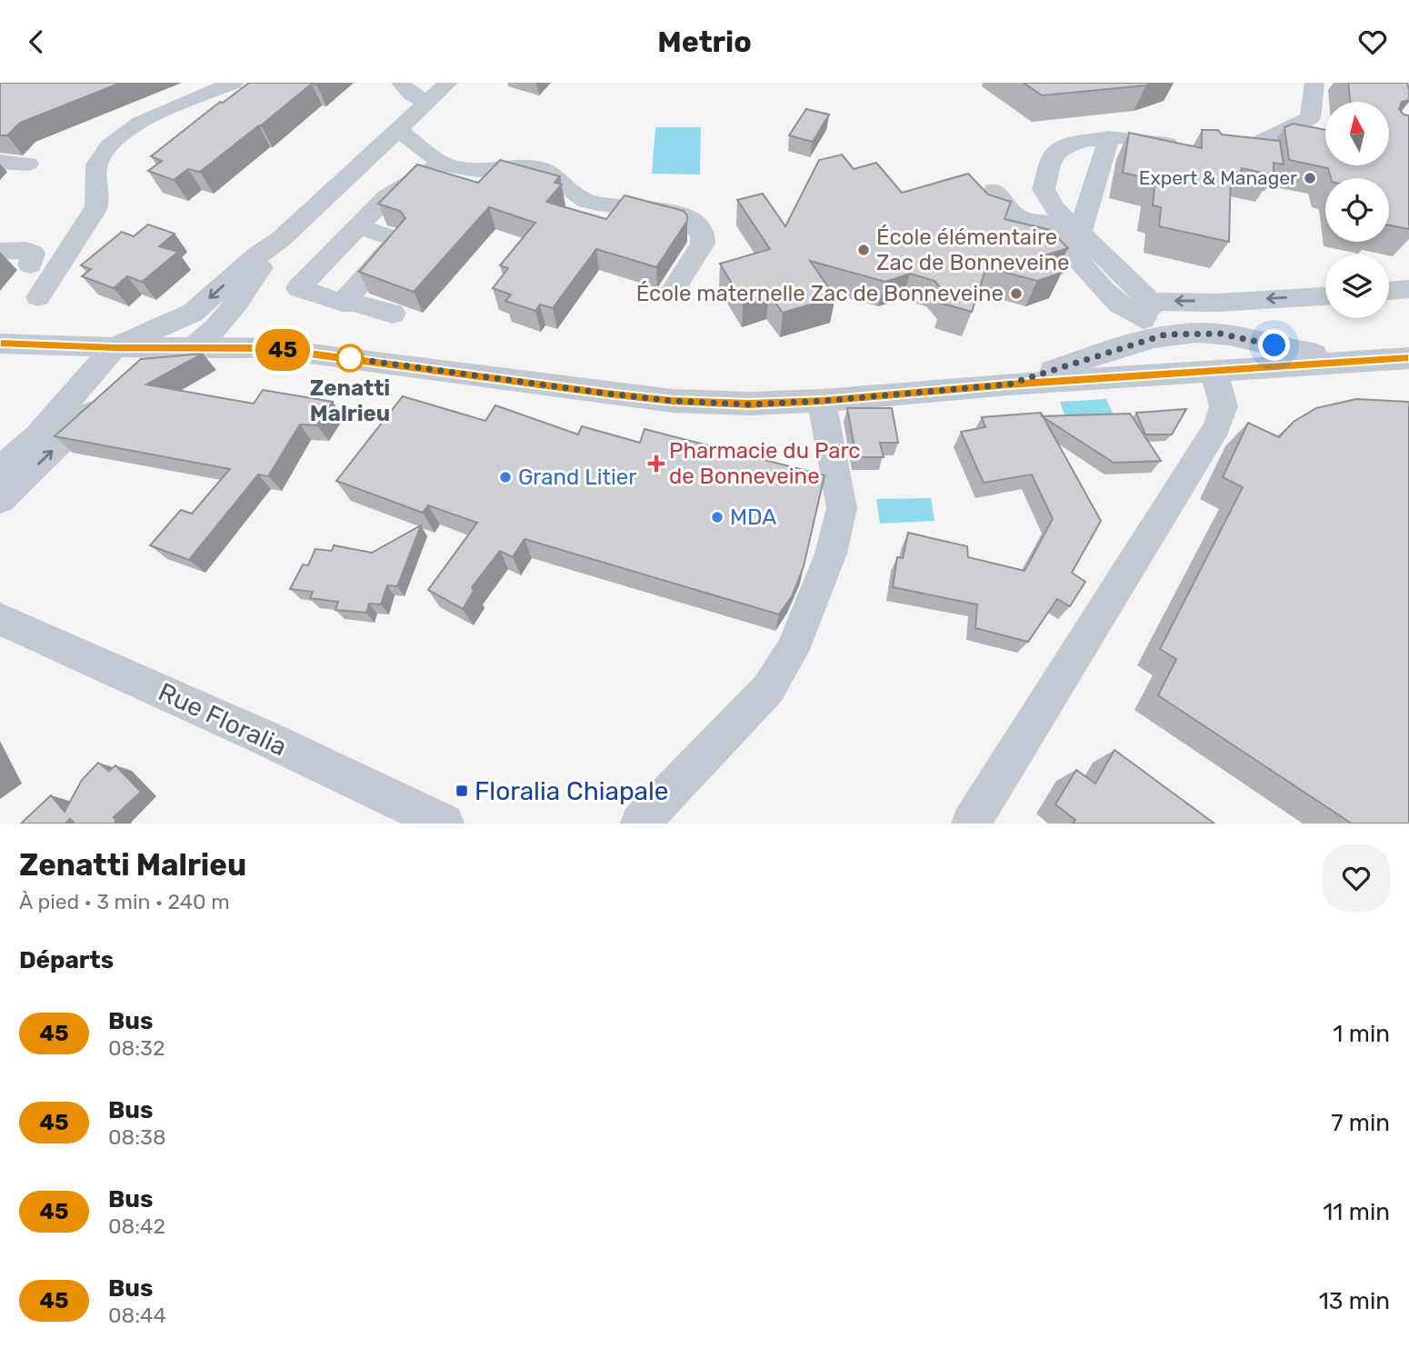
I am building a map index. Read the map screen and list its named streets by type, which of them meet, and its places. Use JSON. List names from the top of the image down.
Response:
{
  "streets": {
    "street": ["Rue Floralia"]
  },
  "places": {
    "other": [
      "Expert & Manager",
      "École élémentaire Zac de Bonneveine",
      "École maternelle Zac de Bonneveine",
      "Zenatti Malrieu",
      "Grand Litier",
      "MDA"
    ],
    "health": ["Pharmacie du Parc de Bonneveine"],
    "transit": ["Floralia Chiapale"]
  },
  "lines": ["bus line 45"],
  "north": "top",
  "page": {
    "header": "Metrio",
    "on_map": "45",
    "heading": [
      ["Zenatti Malrieu", "À pied · 3 min · 240 m"],
      "Départs"
    ],
    "list": [
      {
        "mark": "45",
        "name": "Bus",
        "note": "08:32",
        "value": "1 min"
      },
      {
        "mark": "45",
        "name": "Bus",
        "note": "08:38",
        "value": "7 min"
      },
      {
        "mark": "45",
        "name": "Bus",
        "note": "08:42",
        "value": "11 min"
      },
      {
        "mark": "45",
        "name": "Bus",
        "note": "08:44",
        "value": "13 min"
      }
    ]
  }
}
